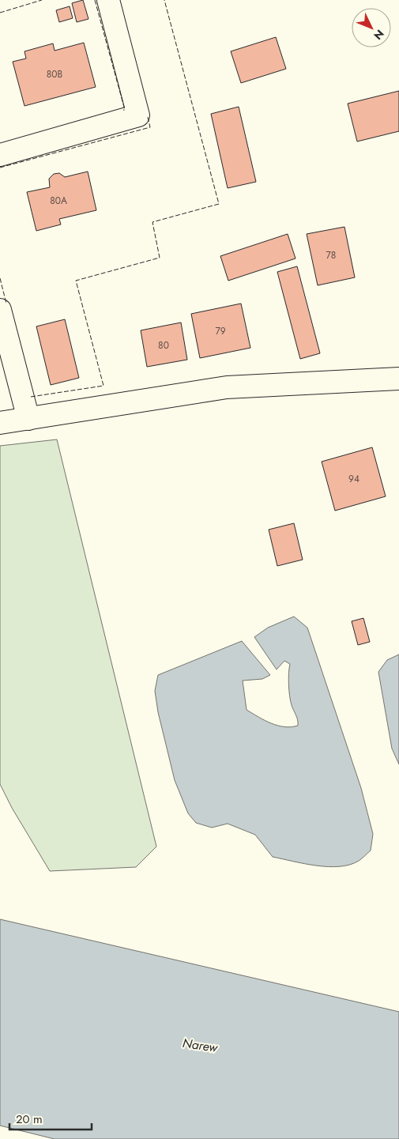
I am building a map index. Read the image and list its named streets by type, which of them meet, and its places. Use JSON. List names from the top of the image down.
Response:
{
  "water": ["Narew"],
  "house_numbers": [
    "80B",
    "80A",
    "78",
    "79",
    "80",
    "94"
  ],
  "scale_bar": "20 m",
  "north": "bottom right"
}
